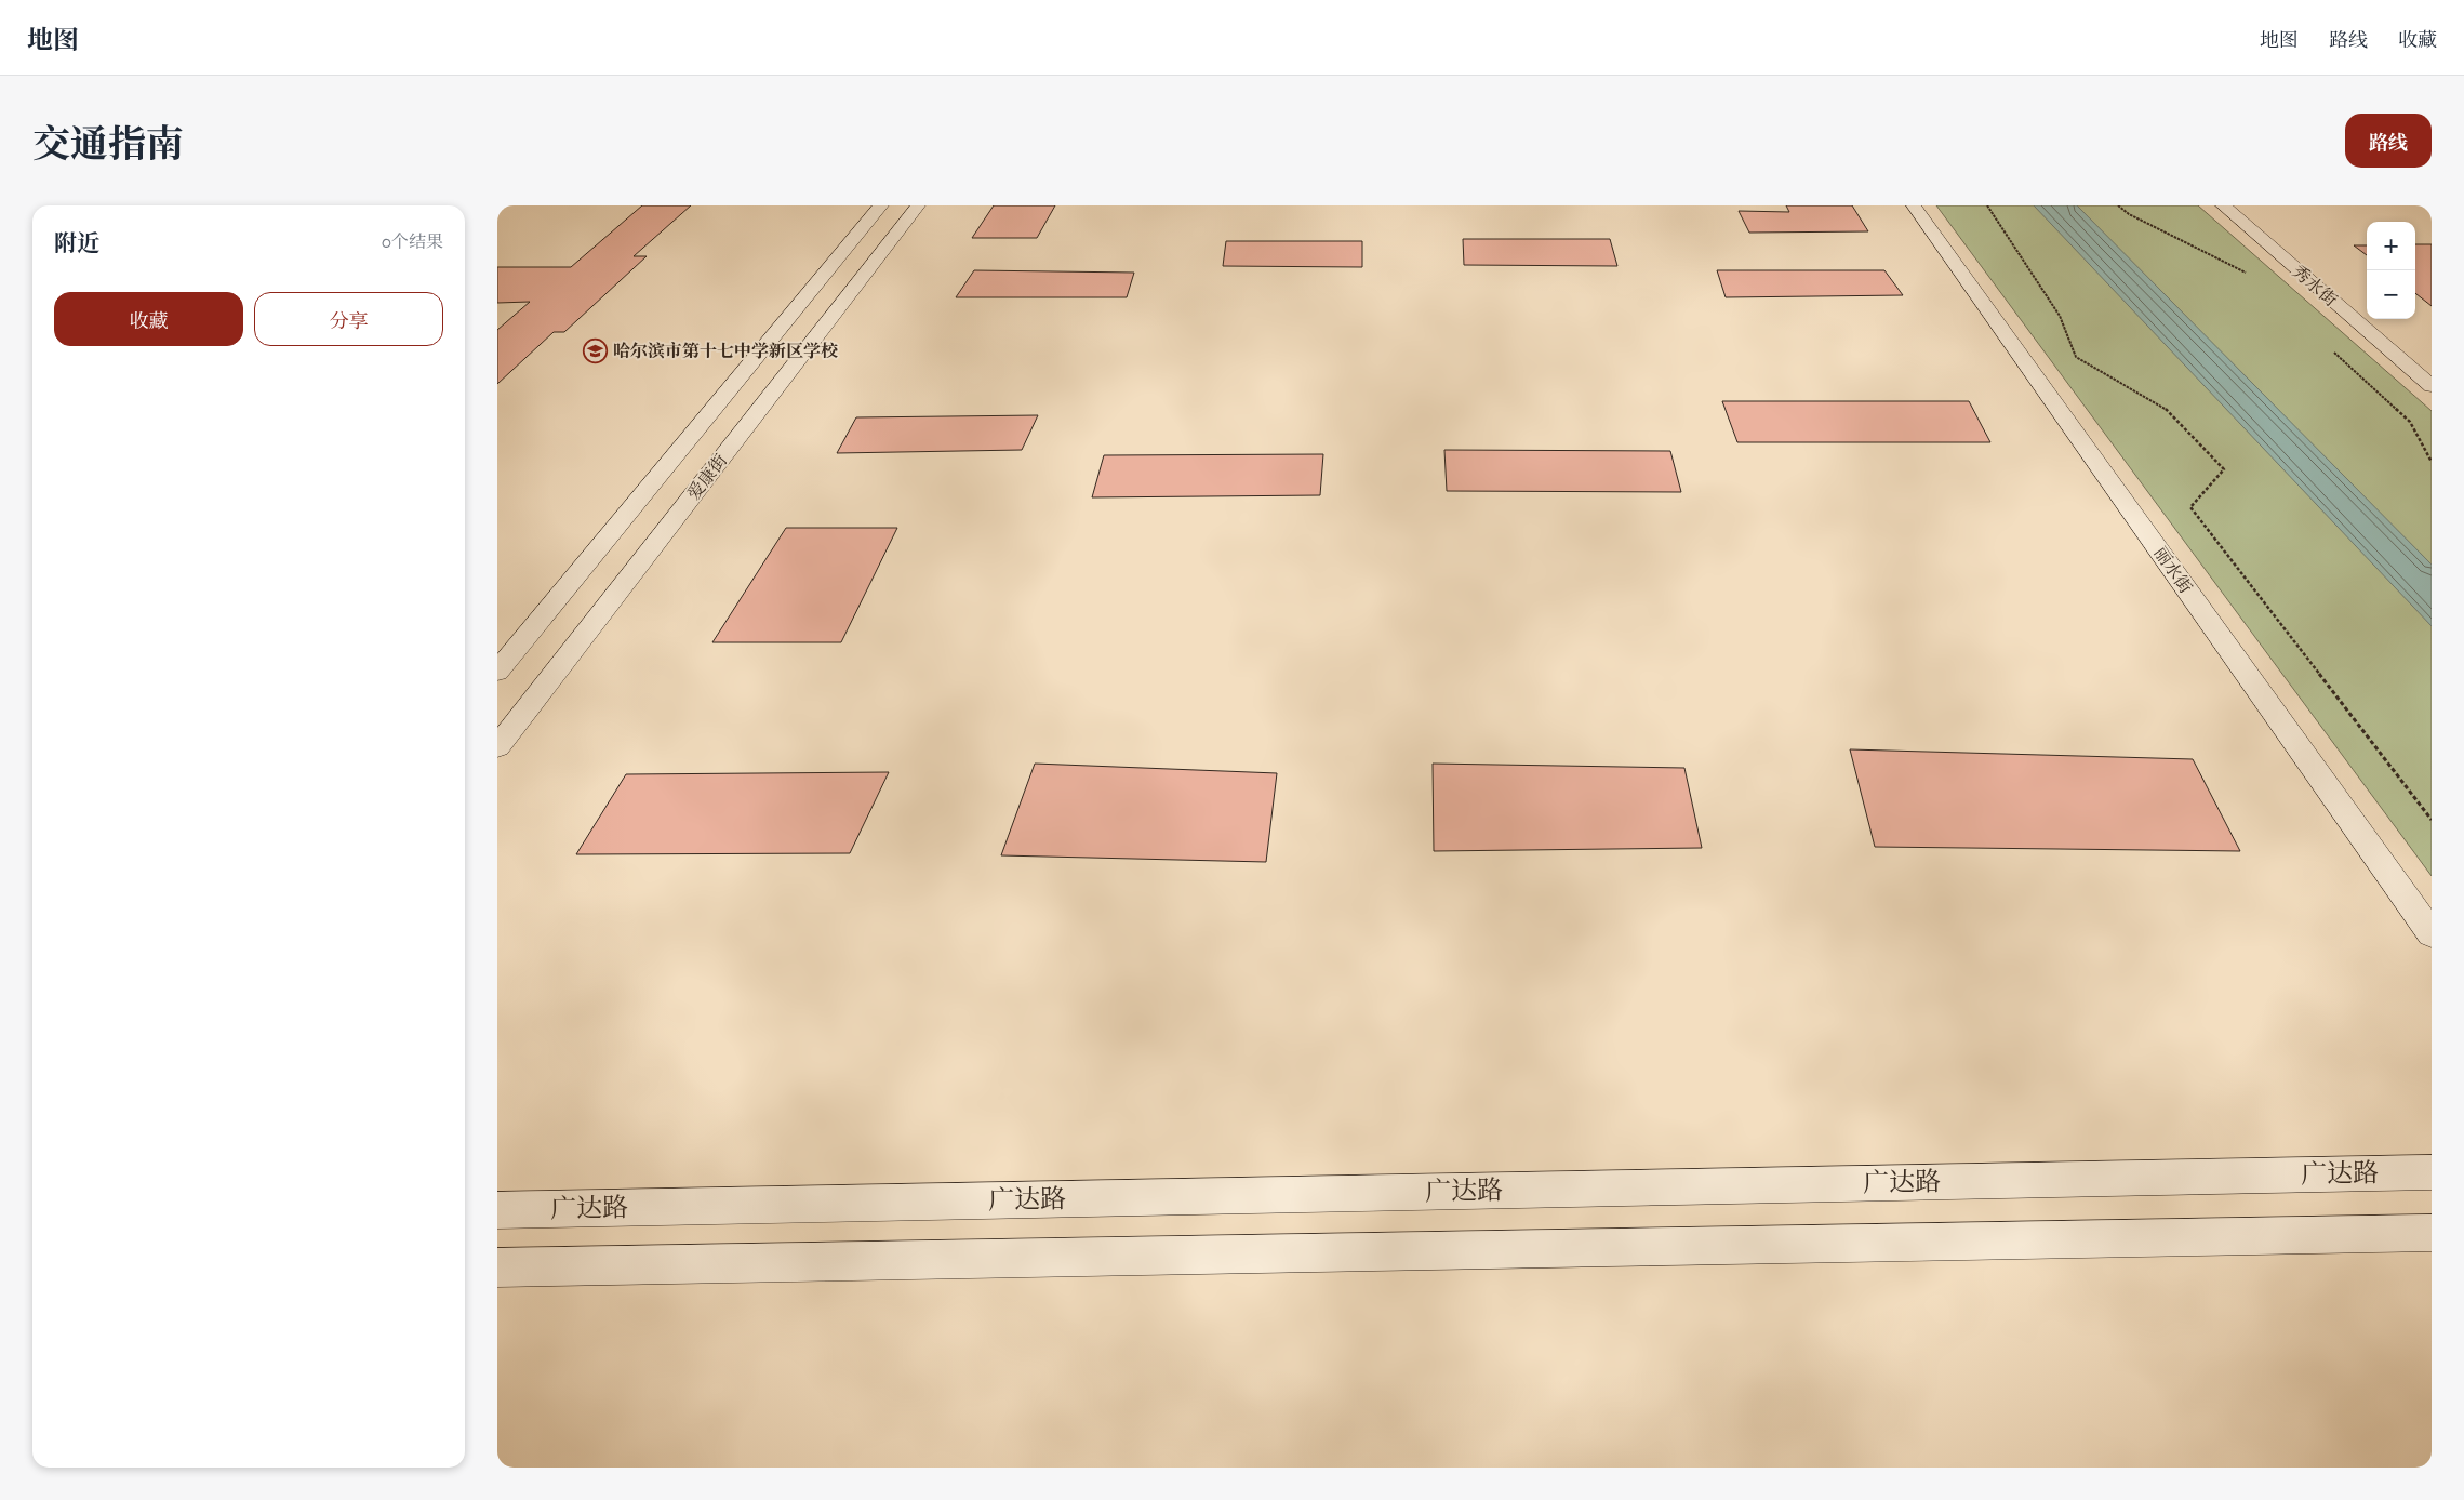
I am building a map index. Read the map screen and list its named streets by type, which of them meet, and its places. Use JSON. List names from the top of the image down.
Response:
{
  "streets": {
    "main road": [
      "秀水街",
      "爱康街",
      "丽水街",
      "广达路"
    ]
  },
  "places": {
    "school or university": ["哈尔滨市第十七中学新区学校"]
  },
  "page": {
    "header": "地图",
    "nav": ["地图", "路线", "收藏"],
    "title": "交通指南",
    "buttons": [
      "路线",
      ["收藏", "分享"]
    ],
    "heading": ["附近", "0个结果"],
    "map_buttons": ["+", "−"]
  }
}
